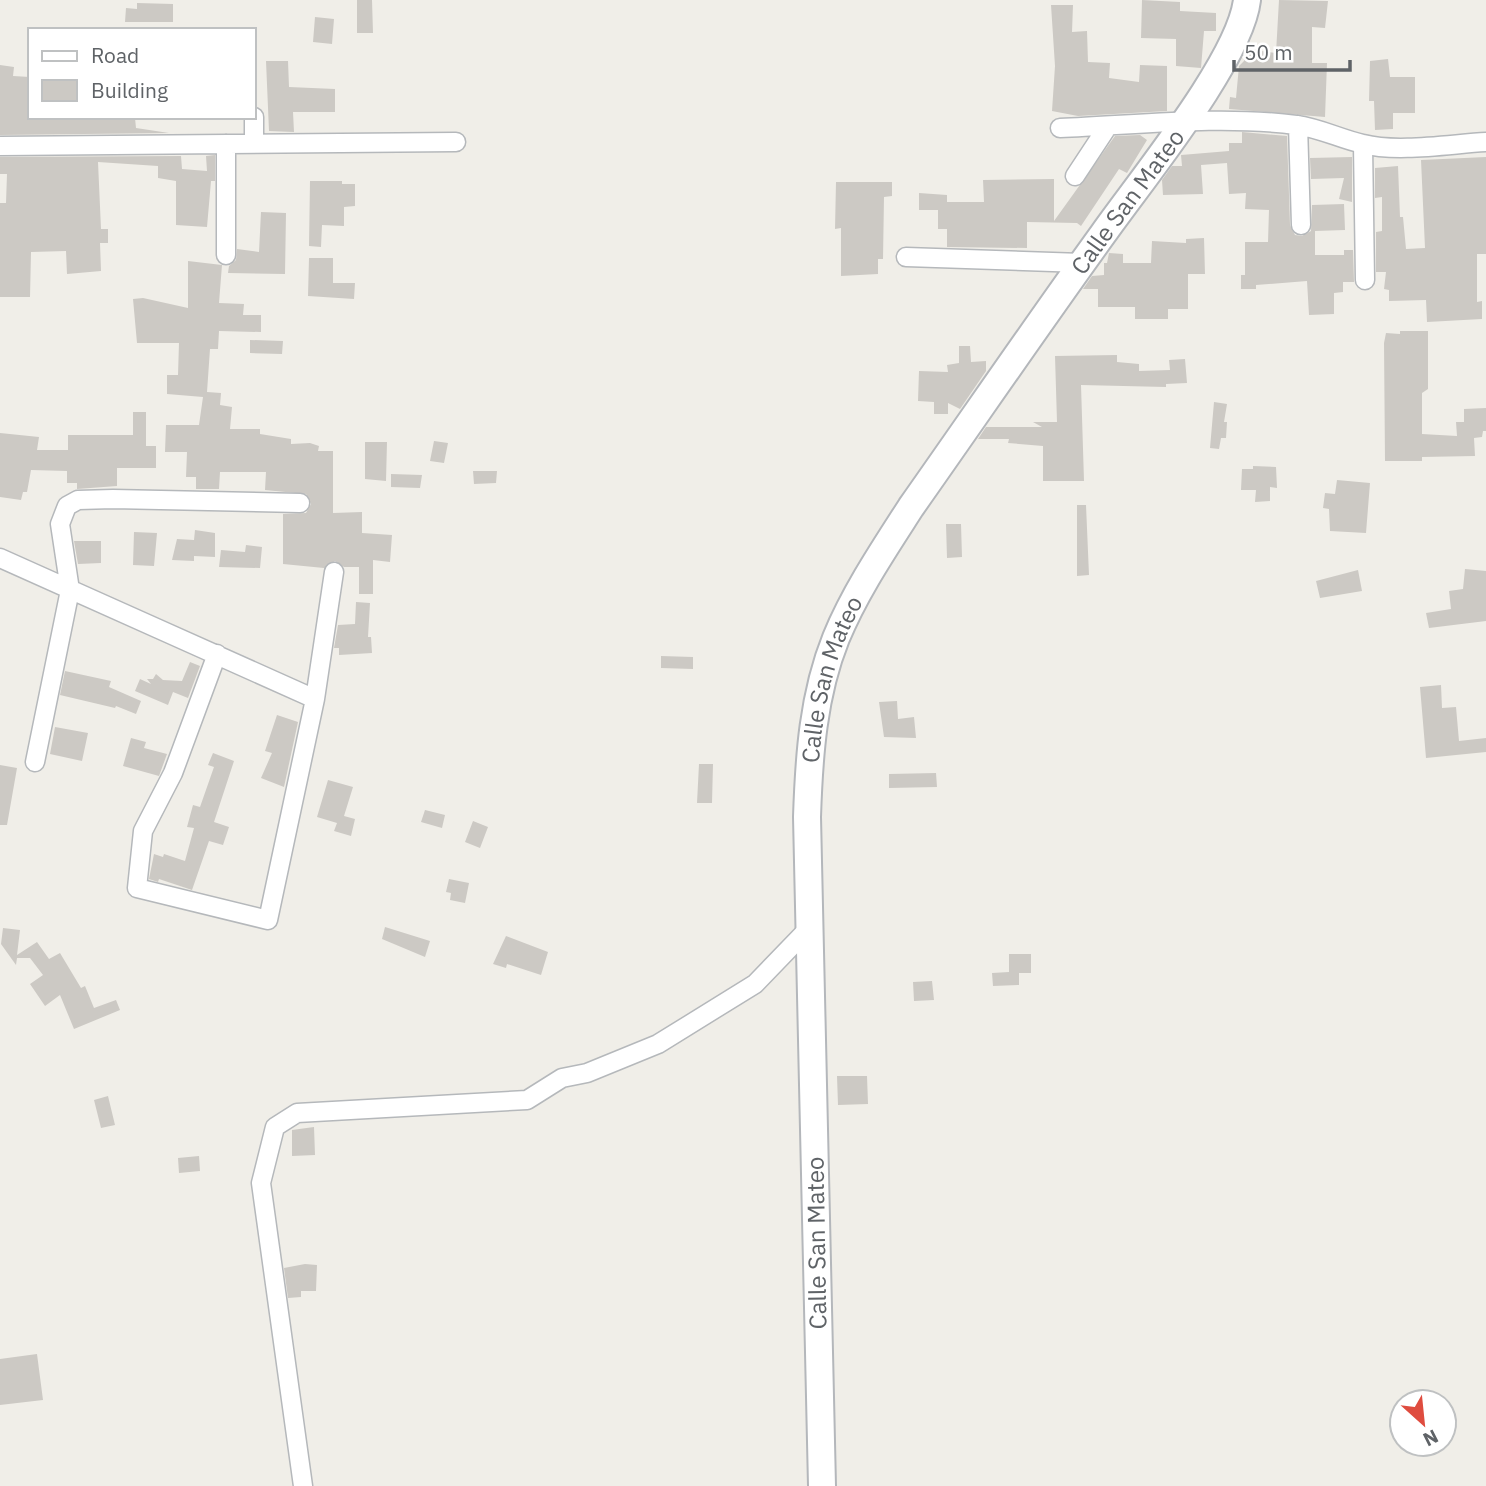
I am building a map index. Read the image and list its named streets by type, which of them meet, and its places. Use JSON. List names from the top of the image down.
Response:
{
  "streets": {
    "street": ["Calle San Mateo"]
  },
  "legend": ["Road", "Building"],
  "scale_bar": "50 m",
  "north": "bottom right"
}
